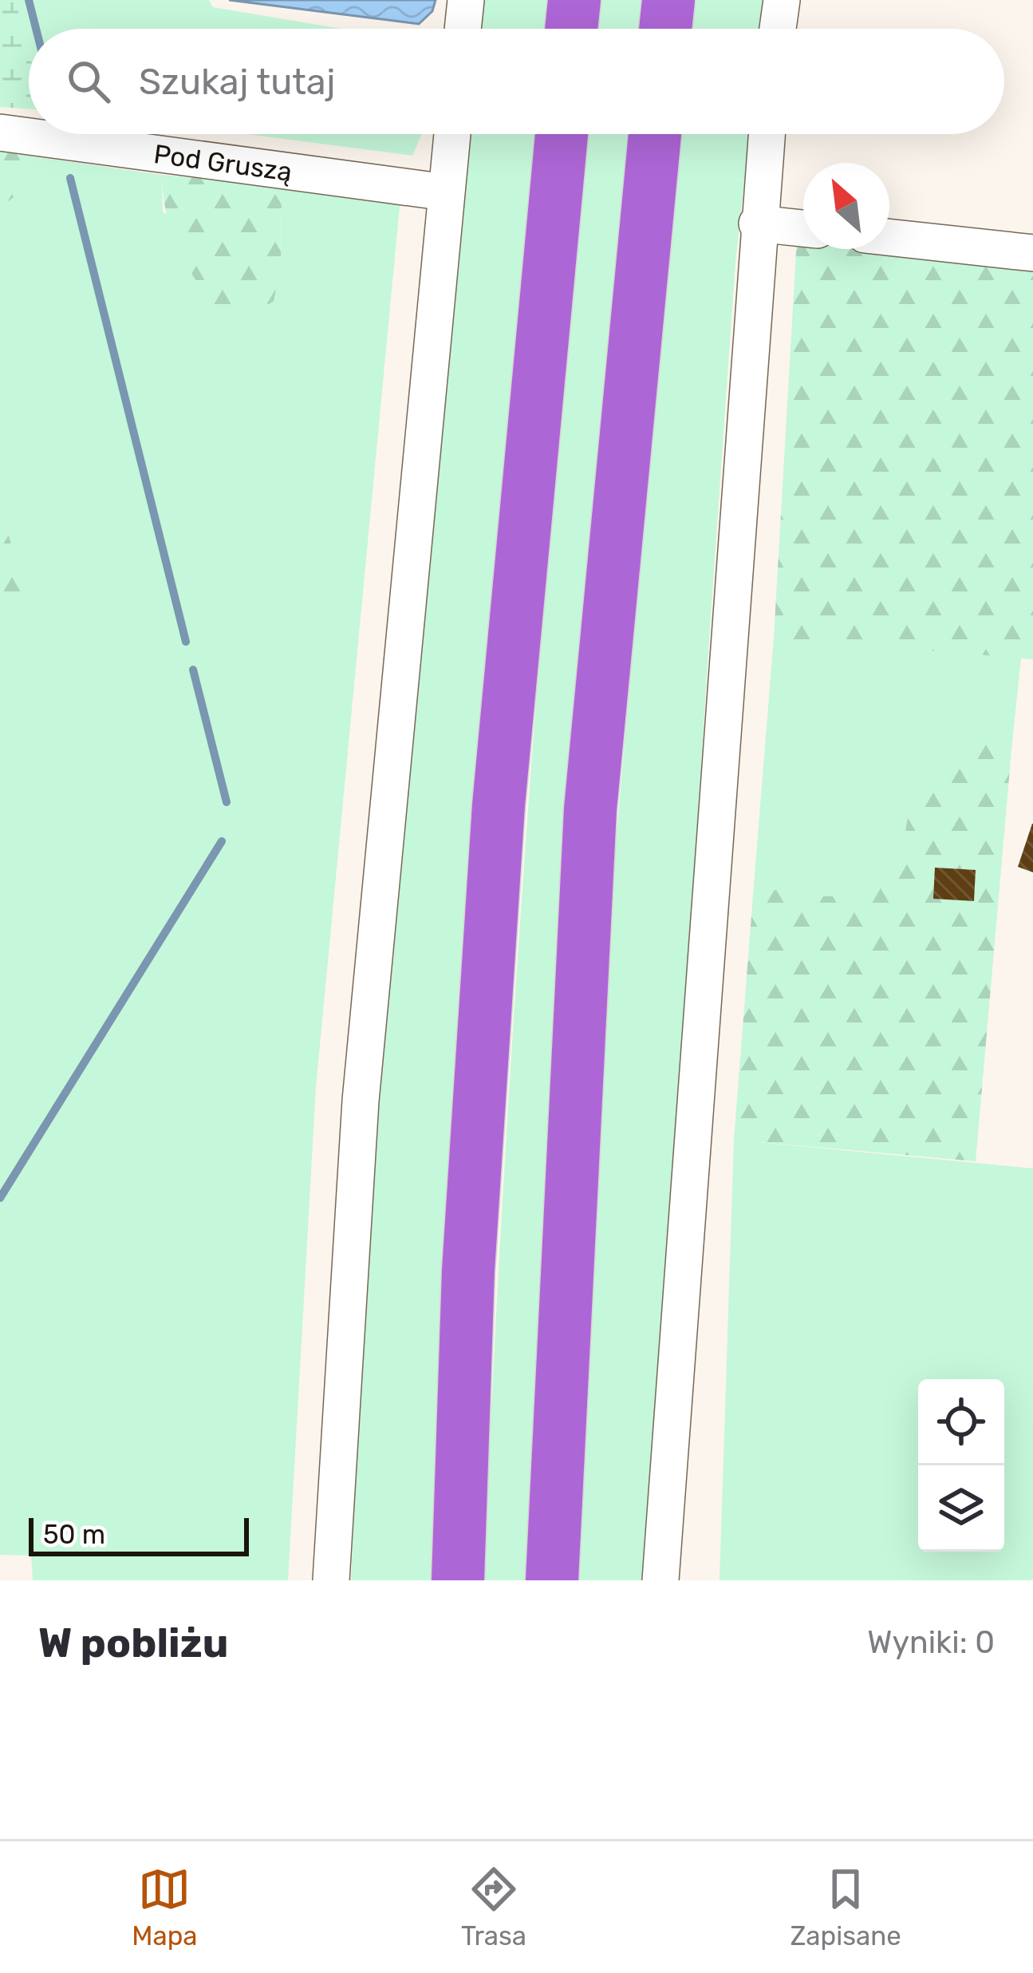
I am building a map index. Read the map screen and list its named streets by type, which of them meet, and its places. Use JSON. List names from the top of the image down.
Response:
{
  "streets": {
    "street": ["Pod Gruszą"]
  },
  "scale_bar": "50 m",
  "north": "top left",
  "page": {
    "search": "Szukaj tutaj",
    "scale": "50 m",
    "heading": ["W pobliżu", "Wyniki: 0"],
    "nav": ["Mapa", "Trasa", "Zapisane"]
  }
}
